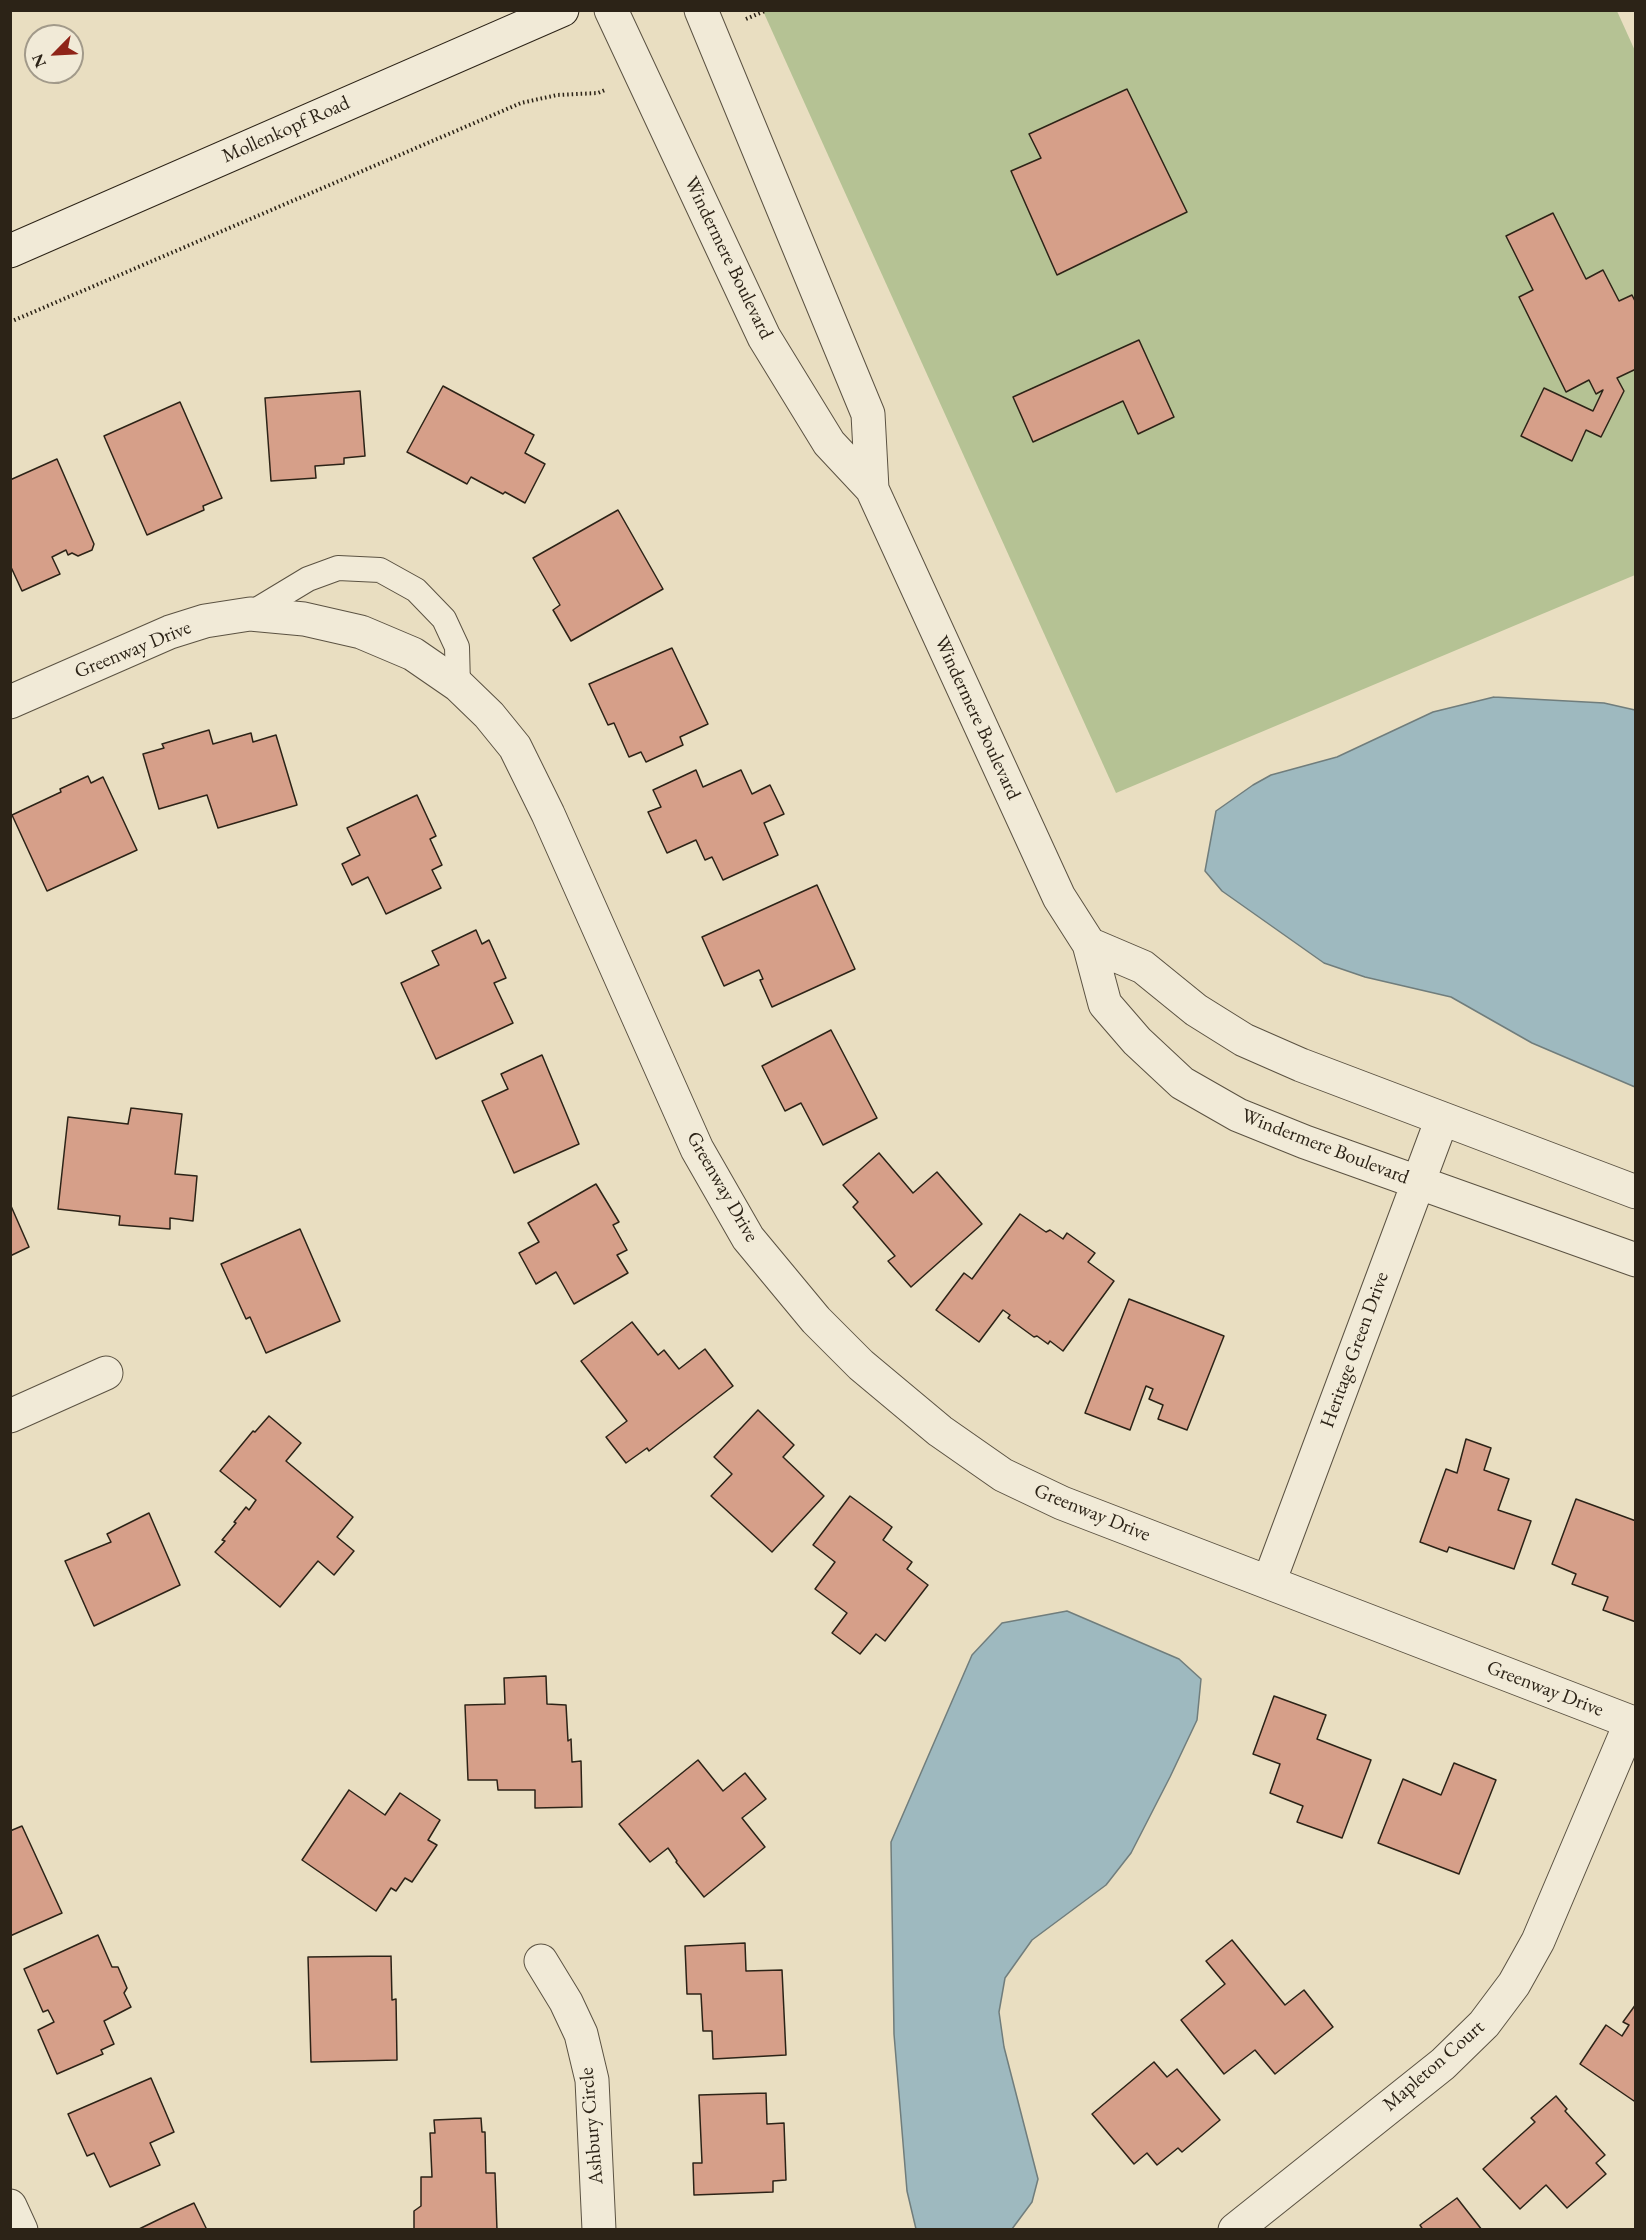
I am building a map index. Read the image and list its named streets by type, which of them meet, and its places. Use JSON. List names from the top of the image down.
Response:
{
  "streets": {
    "street": [
      "Mollenkopf Road",
      "Windermere Boulevard",
      "Greenway Drive",
      "Heritage Green Drive",
      "Mapleton Court",
      "Ashbury Circle"
    ]
  },
  "crossings": [
    ["Windermere Boulevard", "Heritage Green Drive"],
    ["Greenway Drive", "Heritage Green Drive"],
    ["Greenway Drive", "Mapleton Court"]
  ],
  "north": "bottom left"
}
